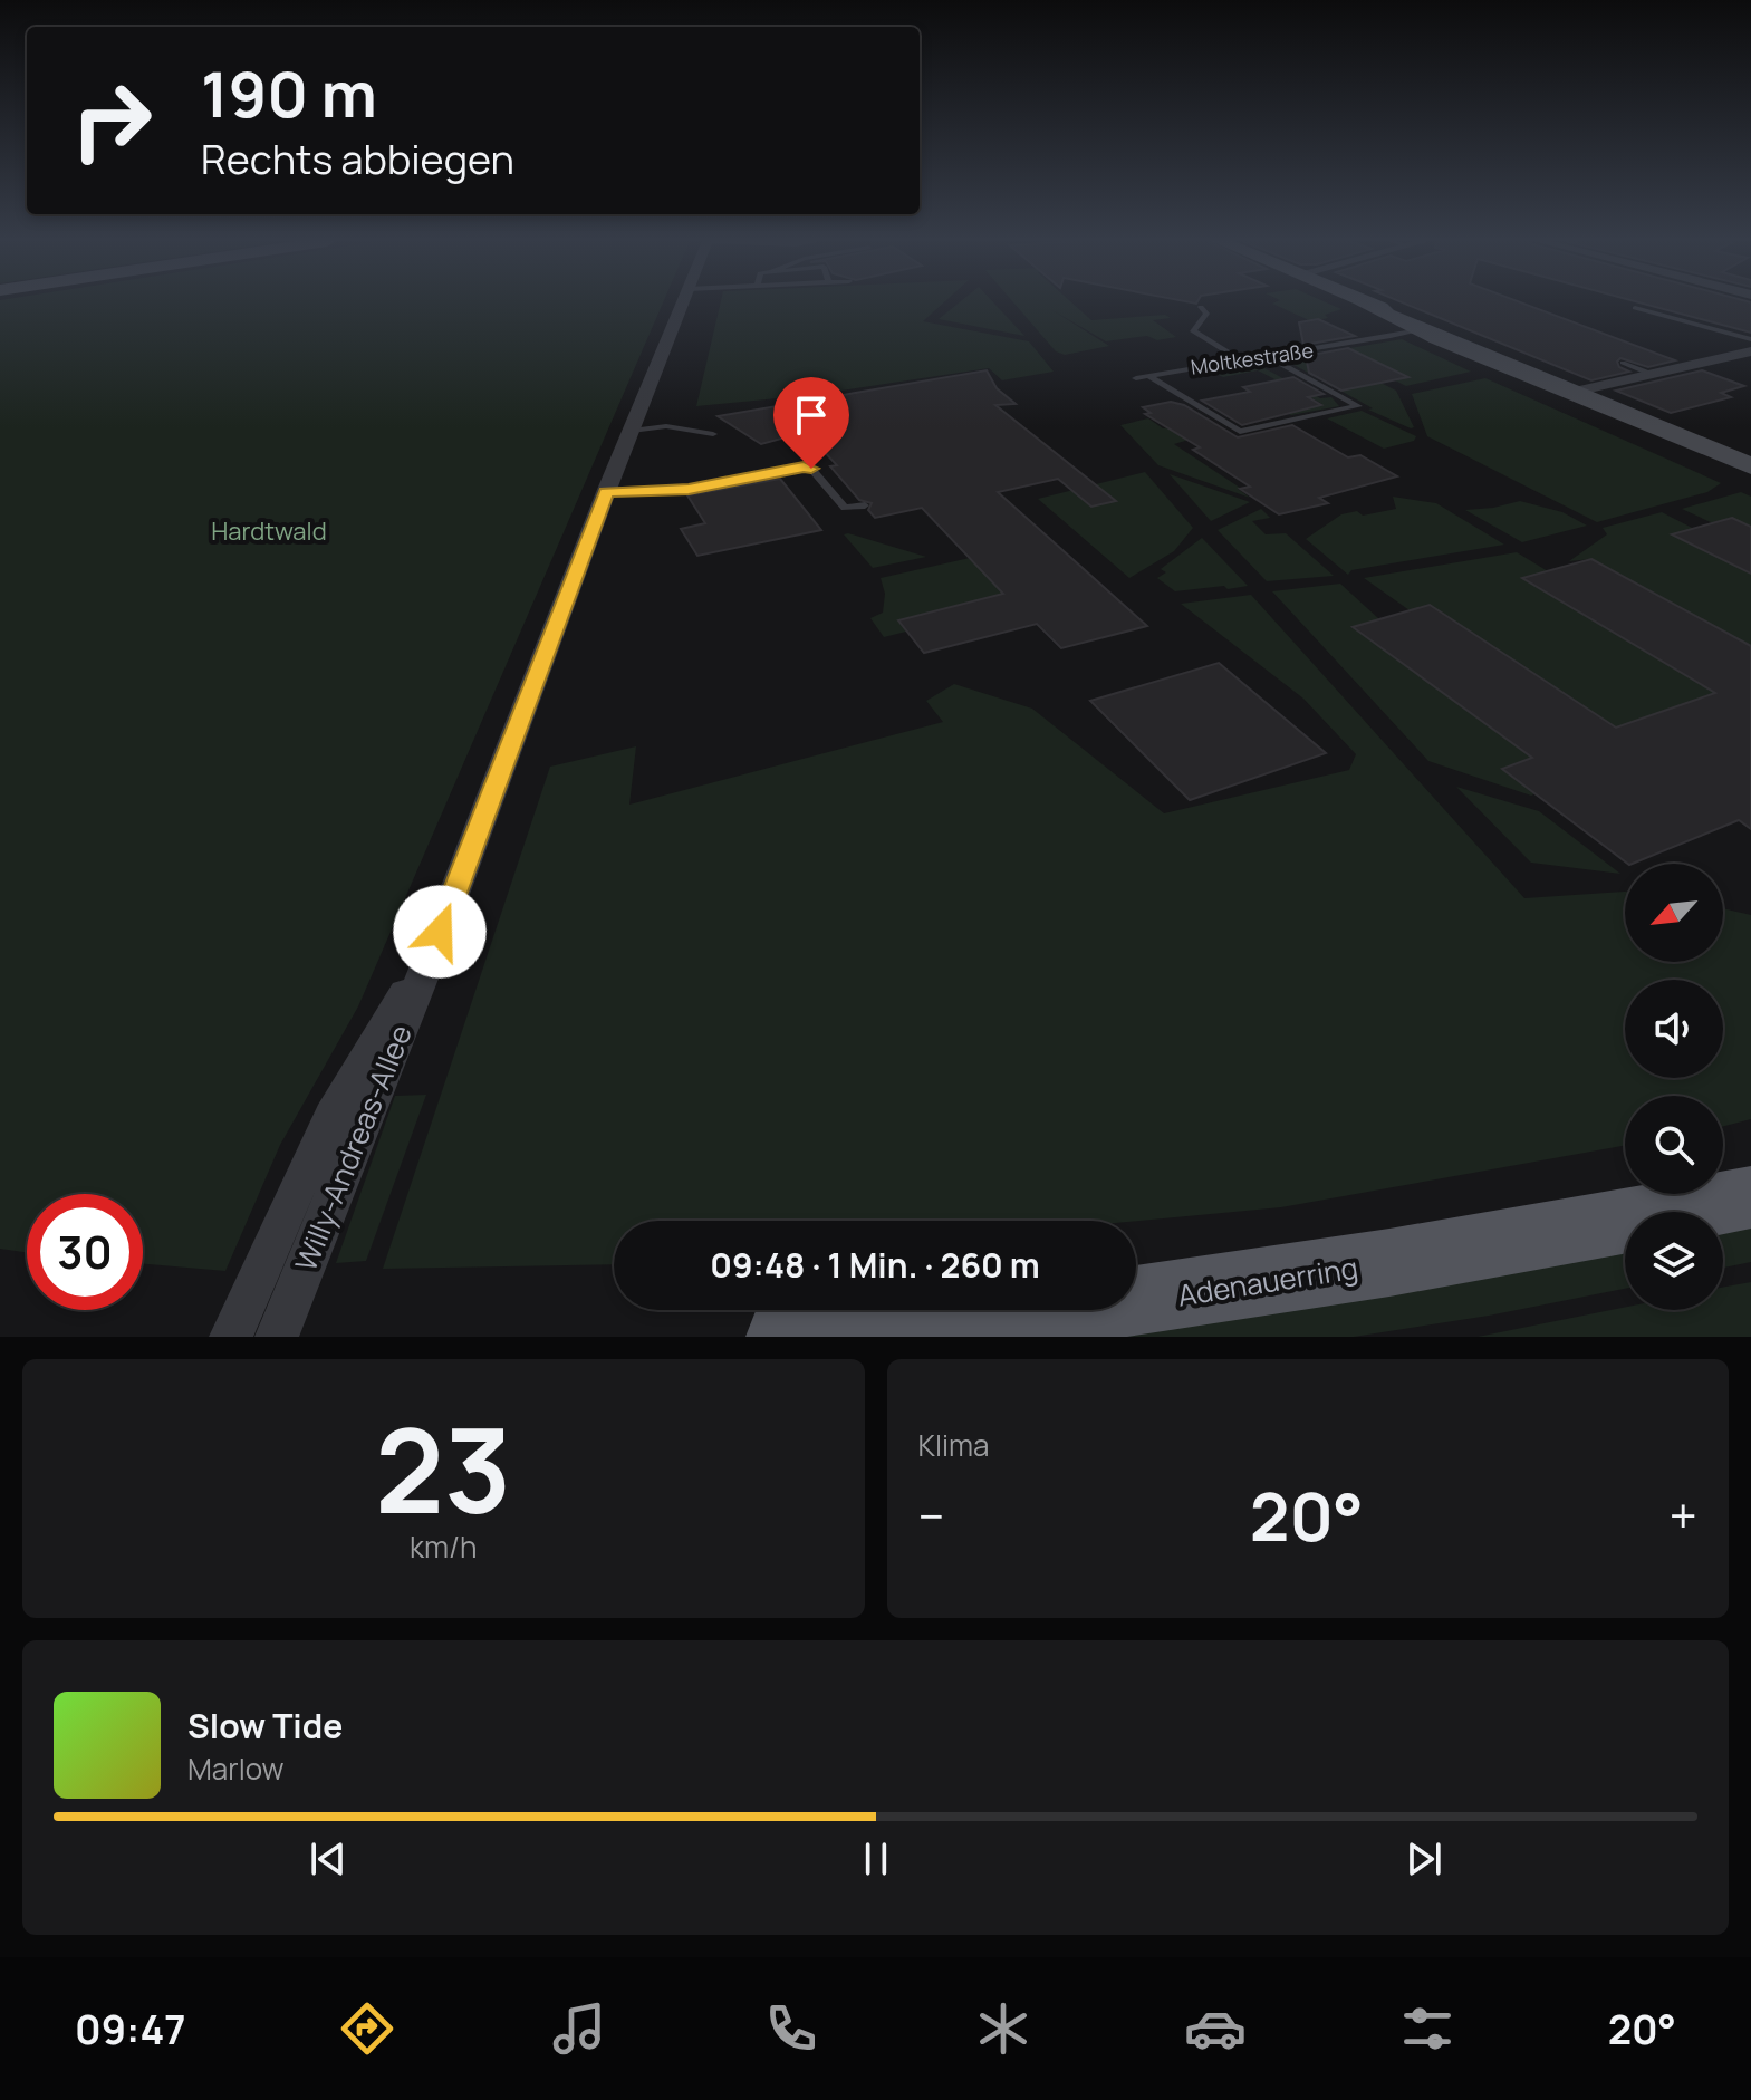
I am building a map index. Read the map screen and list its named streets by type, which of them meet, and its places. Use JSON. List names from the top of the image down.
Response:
{
  "streets": {
    "main road": ["Adenauerring"],
    "street": ["Willy-Andreas-Allee"],
    "lane": ["Moltkestraße"]
  },
  "parks": ["Hardtwald"],
  "north": "bottom left",
  "page": {
    "turn": ["190 m", "Rechts abbiegen"],
    "limit": "30",
    "trip": "09:48 · 1 Min. · 260 m",
    "tile": [
      ["23", "km/h"],
      "Klima"
    ],
    "heat": ["−", "20°", "+"],
    "song": ["Slow Tide", "Marlow"],
    "tabs": ["09:47", "20°"]
  }
}
